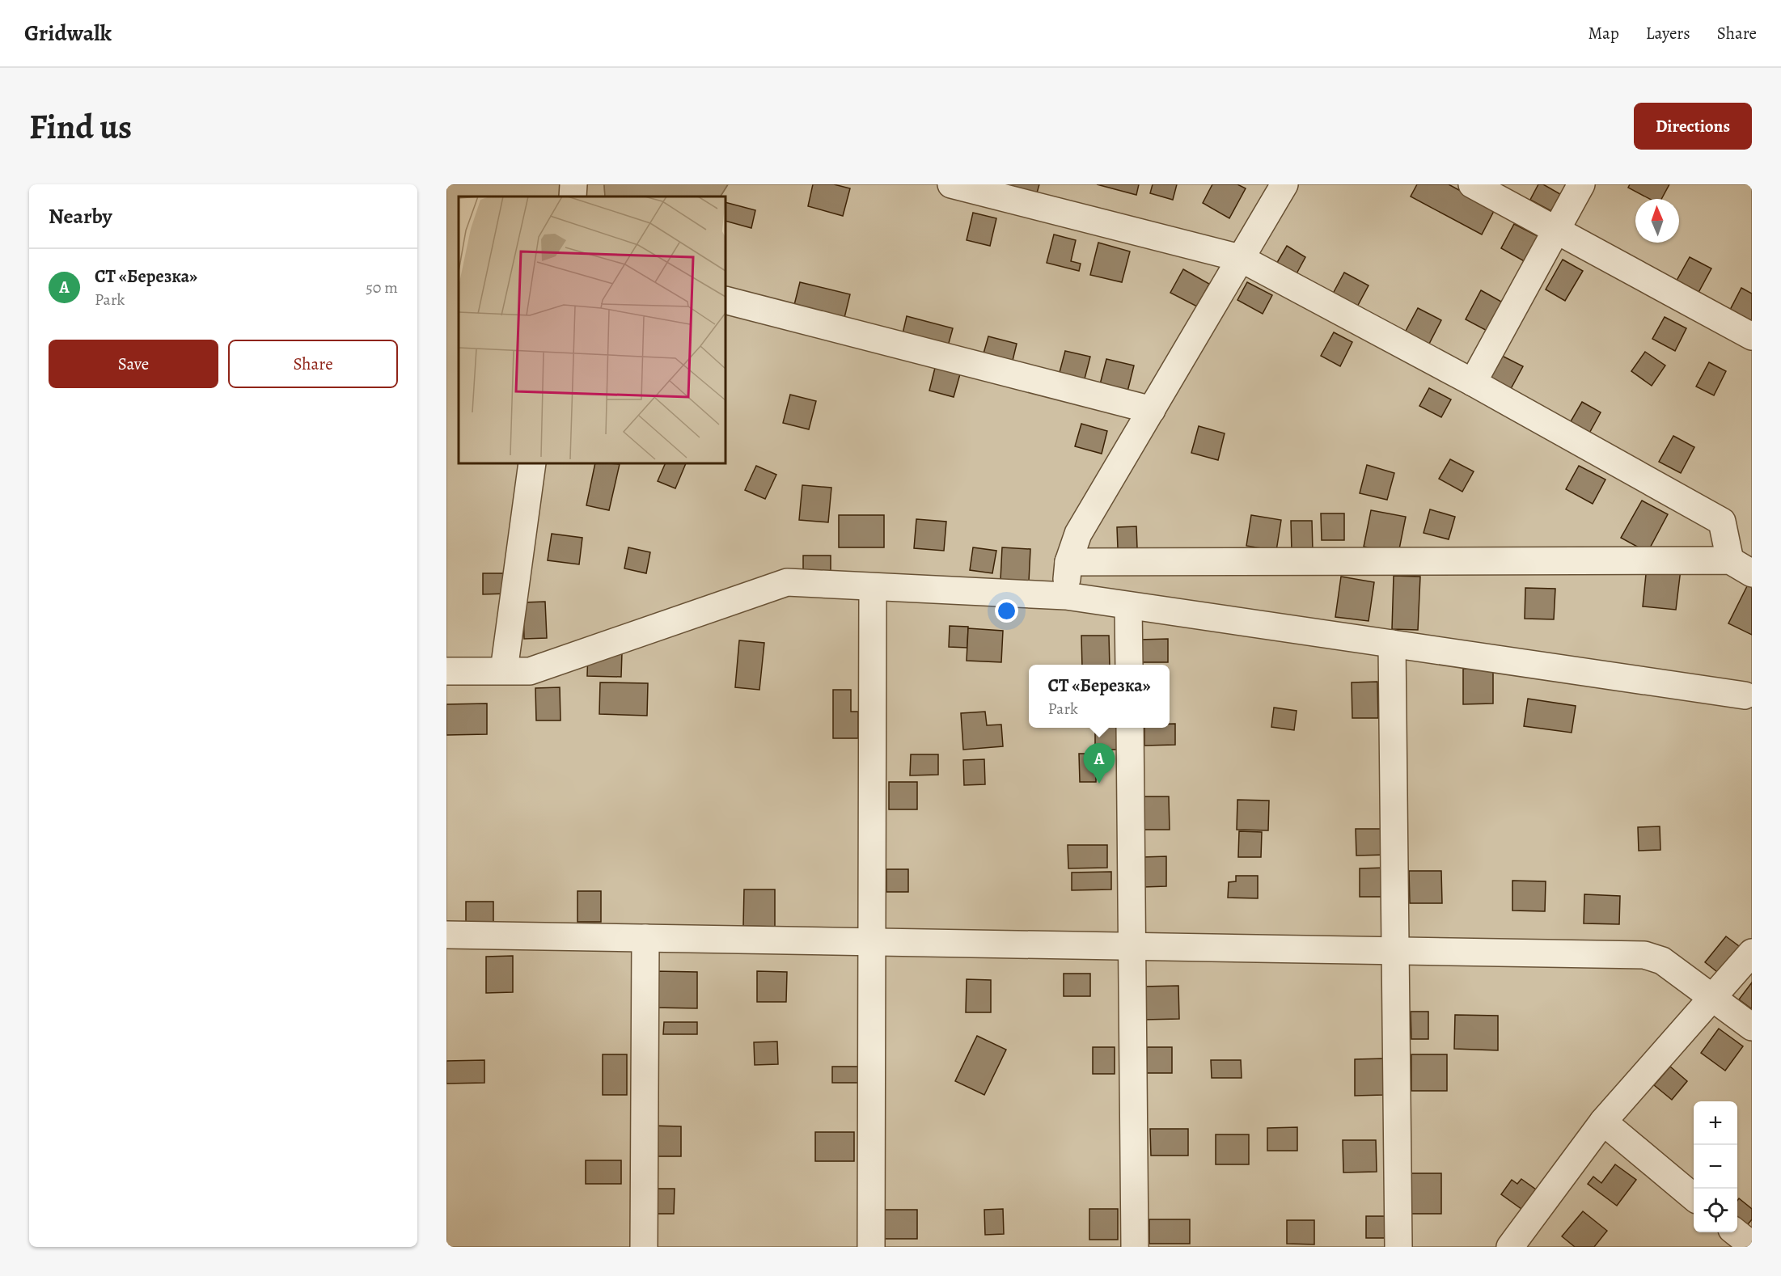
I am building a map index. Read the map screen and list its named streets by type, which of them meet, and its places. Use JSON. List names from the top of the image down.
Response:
{
  "north": "top",
  "page": {
    "header": "Gridwalk",
    "nav": ["Map", "Layers", "Share"],
    "buttons": [
      "Directions",
      ["Save", "Share"]
    ],
    "title": "Find us",
    "heading": "Nearby",
    "list": [
      {
        "mark": "A",
        "name": "СТ «Березка»",
        "note": "Park",
        "value": "50 m"
      }
    ],
    "popup": ["СТ «Березка»", "Park"],
    "pins": "A",
    "map_buttons": ["+", "−"]
  }
}
